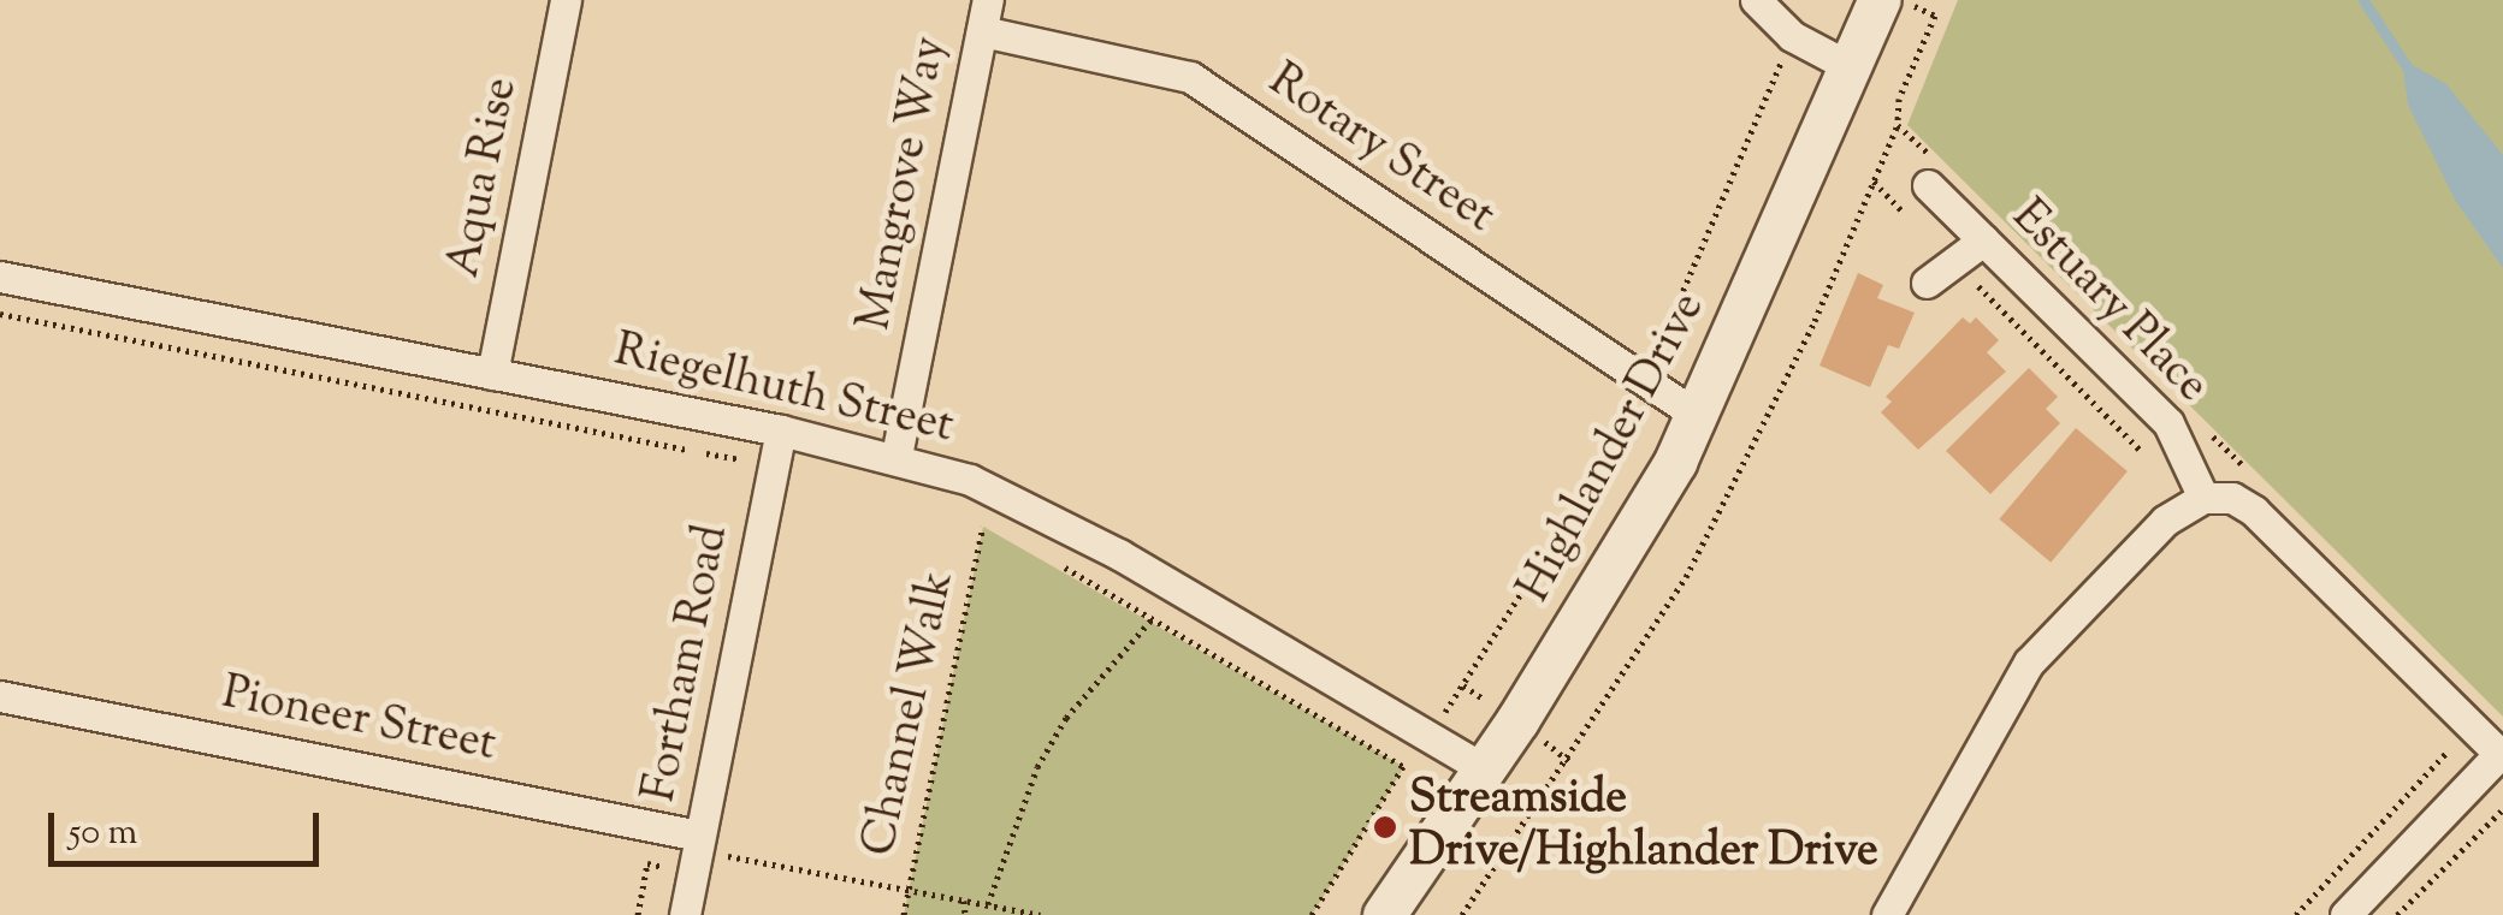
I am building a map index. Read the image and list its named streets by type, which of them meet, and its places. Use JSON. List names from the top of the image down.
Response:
{
  "streets": {
    "street": [
      "Rotary Street",
      "Aqua Rise",
      "Mangrove Way",
      "Estuary Place",
      "Riegelhuth Street",
      "Highlander Drive",
      "Fortham Road",
      "Pioneer Street"
    ],
    "path": ["Channel Walk"]
  },
  "crossings": [
    ["Rotary Street", "Mangrove Way"],
    ["Rotary Street", "Highlander Drive"],
    ["Aqua Rise", "Riegelhuth Street"],
    ["Mangrove Way", "Riegelhuth Street"],
    ["Riegelhuth Street", "Highlander Drive"],
    ["Riegelhuth Street", "Fortham Road"],
    ["Fortham Road", "Pioneer Street"]
  ],
  "places": ["Streamside Drive/Highlander Drive"],
  "scale_bar": "50 m"
}
